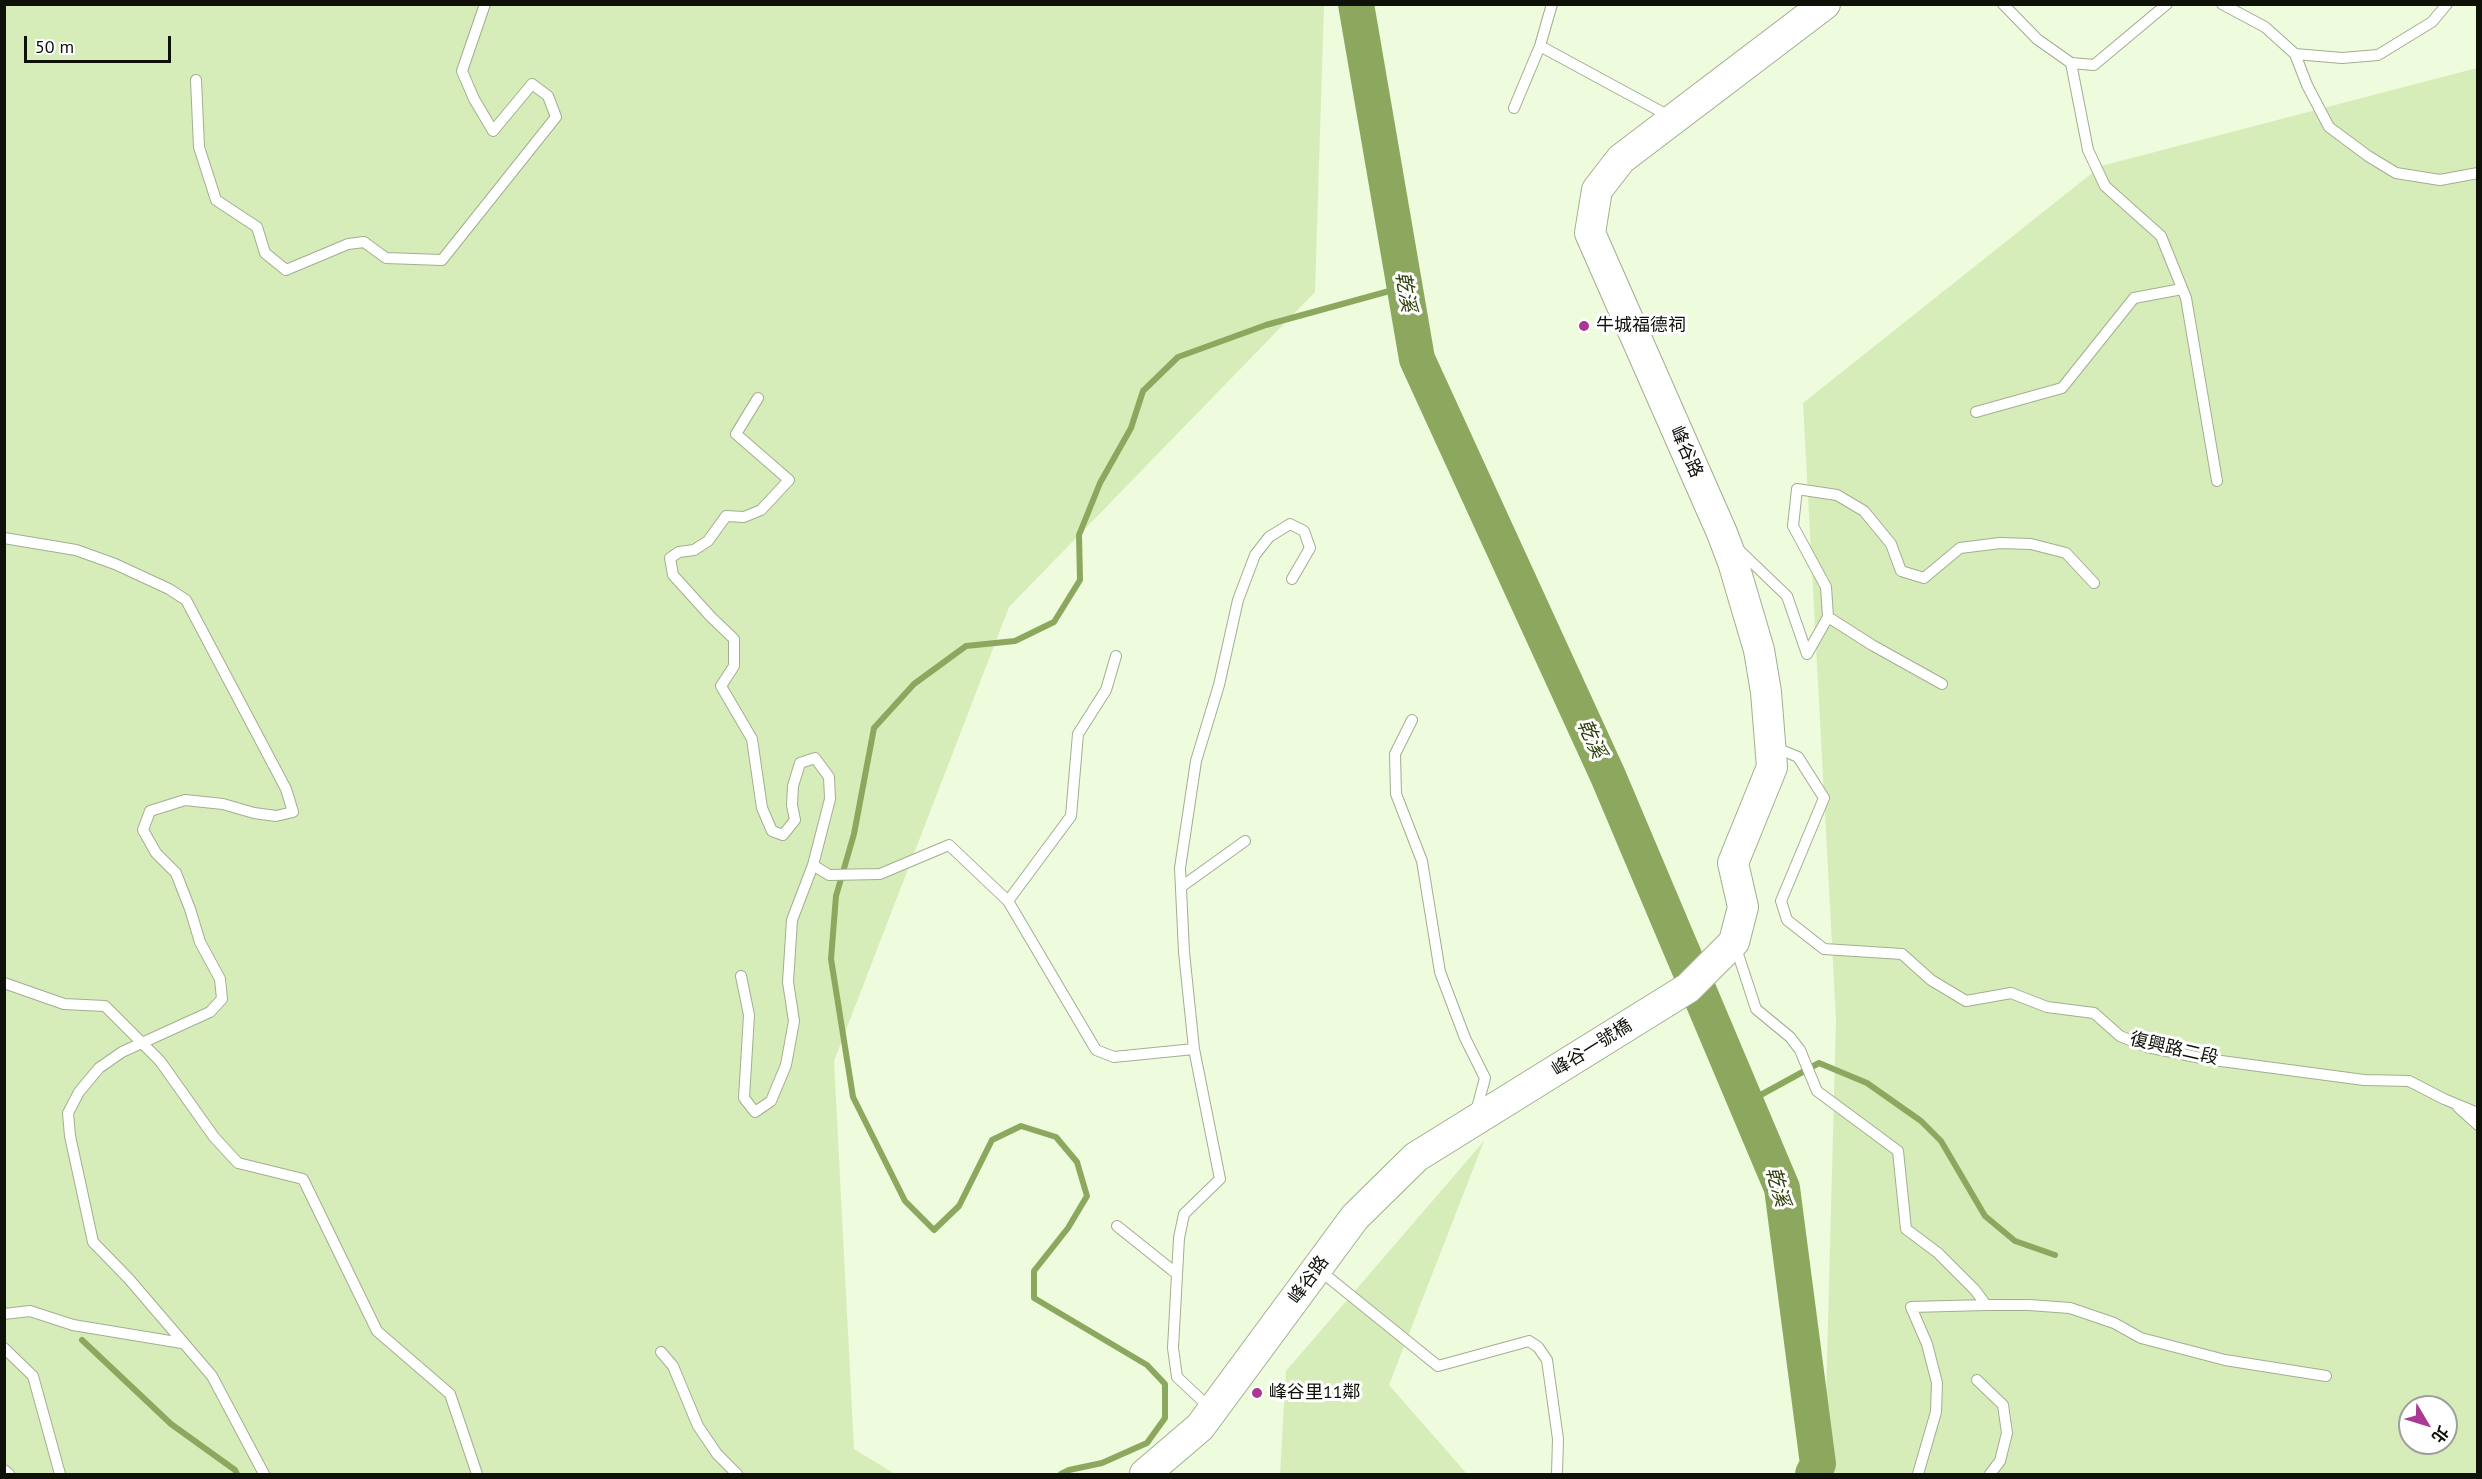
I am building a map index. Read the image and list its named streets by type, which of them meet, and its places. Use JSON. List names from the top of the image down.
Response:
{
  "streets": {
    "street": ["峰谷路", "峰谷一號橋"],
    "lane": ["復興路二段"]
  },
  "crossings": [
    ["峰谷路", "峰谷一號橋"],
    ["峰谷路", "復興路二段"]
  ],
  "water": ["乾溪"],
  "places": ["牛城福德祠", "峰谷里11鄰"],
  "scale_bar": "50 m",
  "north": "bottom right"
}
